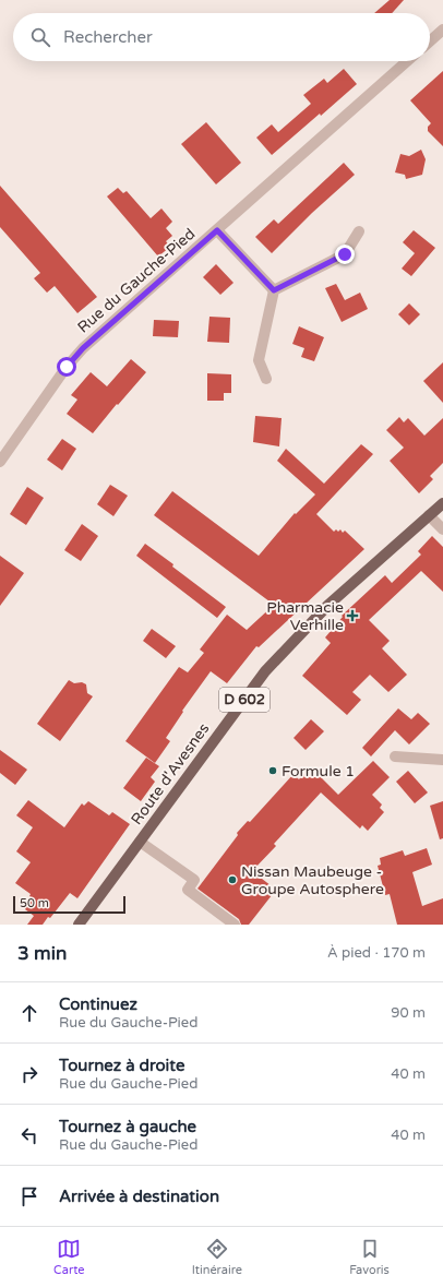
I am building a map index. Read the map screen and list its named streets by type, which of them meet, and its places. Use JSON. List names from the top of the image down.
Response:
{
  "streets": {
    "main road": ["D 602", "Route d'Avesnes"],
    "street": ["Rue du Gauche-Pied"]
  },
  "places": {
    "health": ["Pharmacie Verhille"],
    "other": ["Formule 1", "Nissan Maubeuge - Groupe Autosphere"]
  },
  "scale_bar": "50 m",
  "page": {
    "search": "Rechercher",
    "scale": "50 m",
    "heading": ["3 min", "À pied · 170 m"],
    "list": [
      ["Continuez", "Rue du Gauche-Pied", "90 m"],
      ["Tournez à droite", "Rue du Gauche-Pied", "40 m"],
      ["Tournez à gauche", "Rue du Gauche-Pied", "40 m"],
      "Arrivée à destination"
    ],
    "nav": ["Carte", "Itinéraire", "Favoris"]
  }
}
